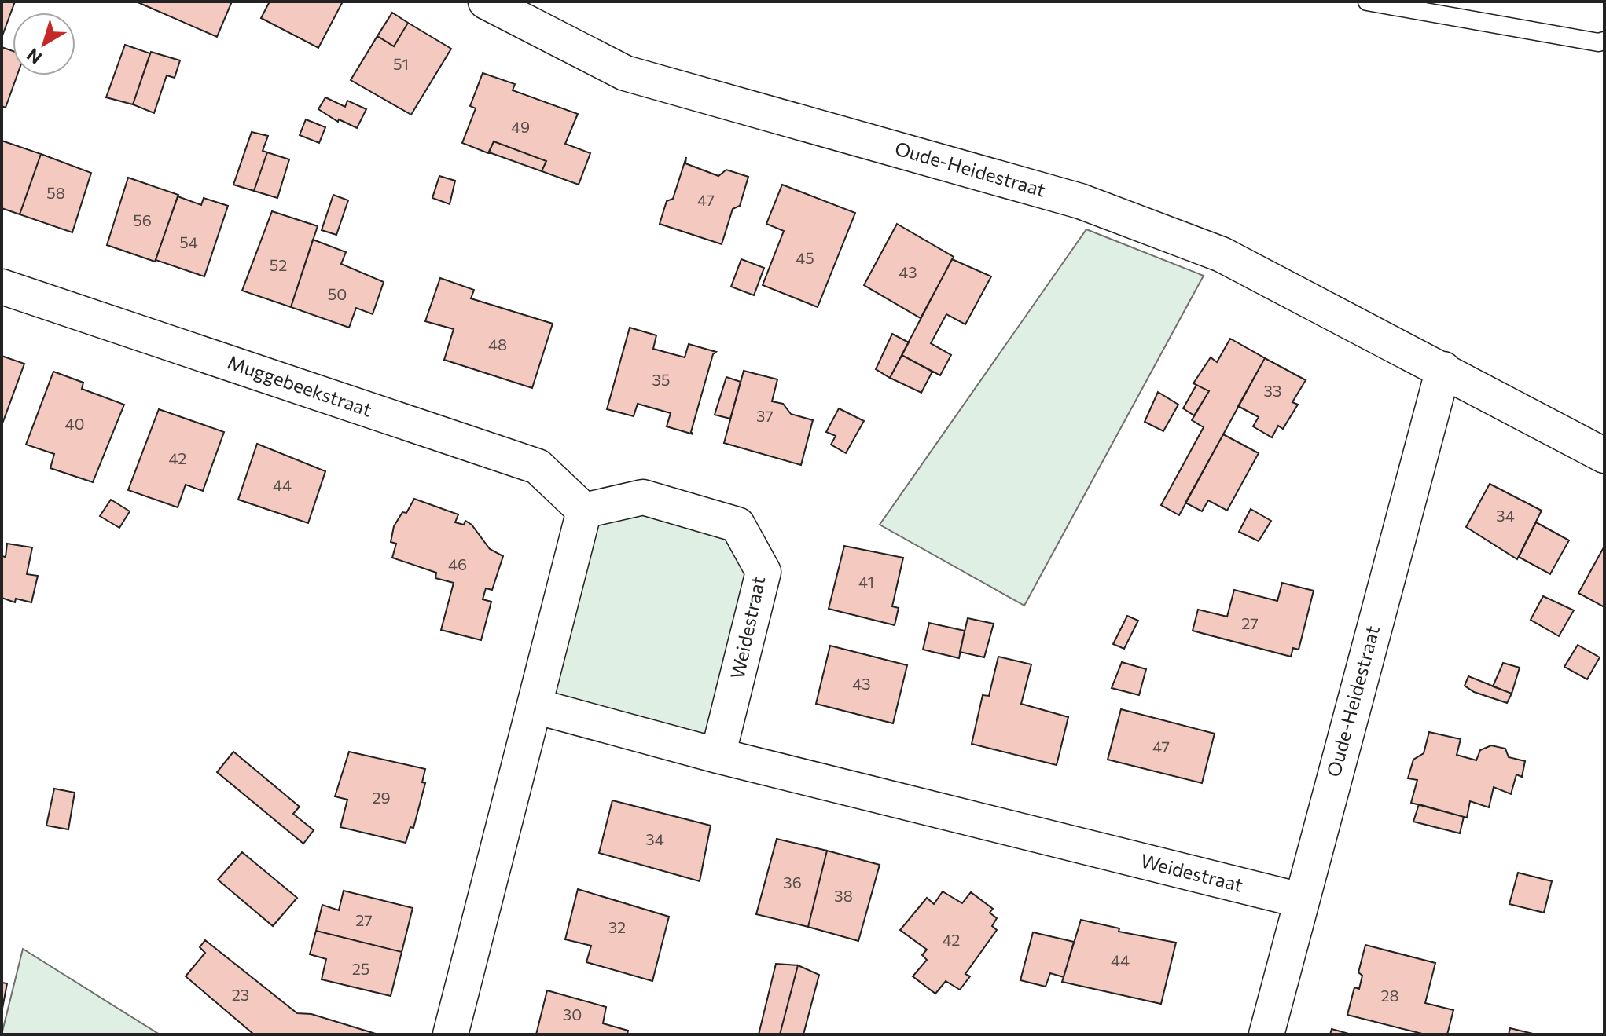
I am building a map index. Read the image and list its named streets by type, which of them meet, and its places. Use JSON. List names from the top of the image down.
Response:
{
  "streets": {
    "street": ["Oude-Heidestraat", "Muggebeekstraat", "Weidestraat"]
  },
  "crossings": [
    ["Oude-Heidestraat", "Weidestraat"],
    ["Muggebeekstraat", "Weidestraat"]
  ],
  "house_numbers": [
    "51",
    "49",
    "58",
    "47",
    "56",
    "54",
    "45",
    "52",
    "43",
    "50",
    "48",
    "35",
    "33",
    "37",
    "40",
    "42",
    "44",
    "34",
    "46",
    "41",
    "27",
    "43",
    "47",
    "29",
    "34",
    "36",
    "38",
    "27",
    "32",
    "42",
    "44",
    "25",
    "23",
    "28",
    "30"
  ],
  "north": "bottom left"
}
